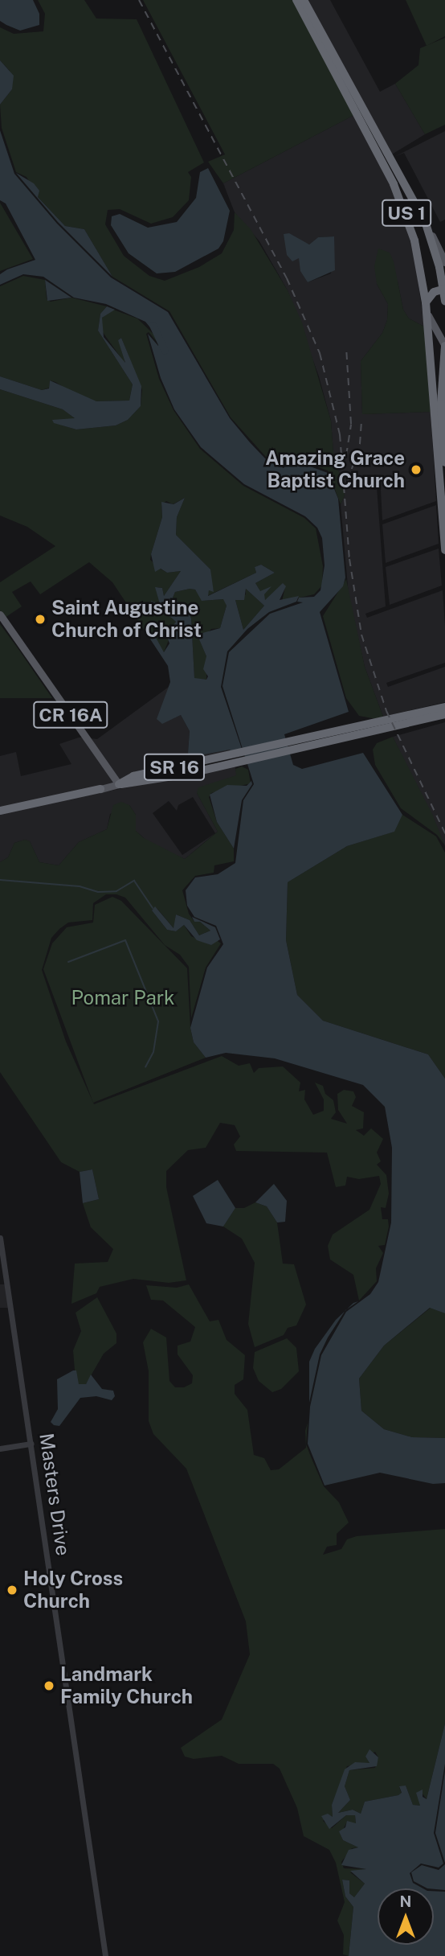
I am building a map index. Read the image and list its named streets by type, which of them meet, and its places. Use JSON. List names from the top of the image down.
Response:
{
  "streets": {
    "highway": ["US 1", "SR 16"],
    "main road": ["CR 16A"],
    "street": ["Masters Drive"]
  },
  "crossings": [
    ["CR 16A", "SR 16"]
  ],
  "parks": ["Pomar Park"],
  "places": [
    "Amazing Grace Baptist Church",
    "Saint Augustine Church of Christ",
    "Holy Cross Church",
    "Landmark Family Church"
  ],
  "north": "top"
}
